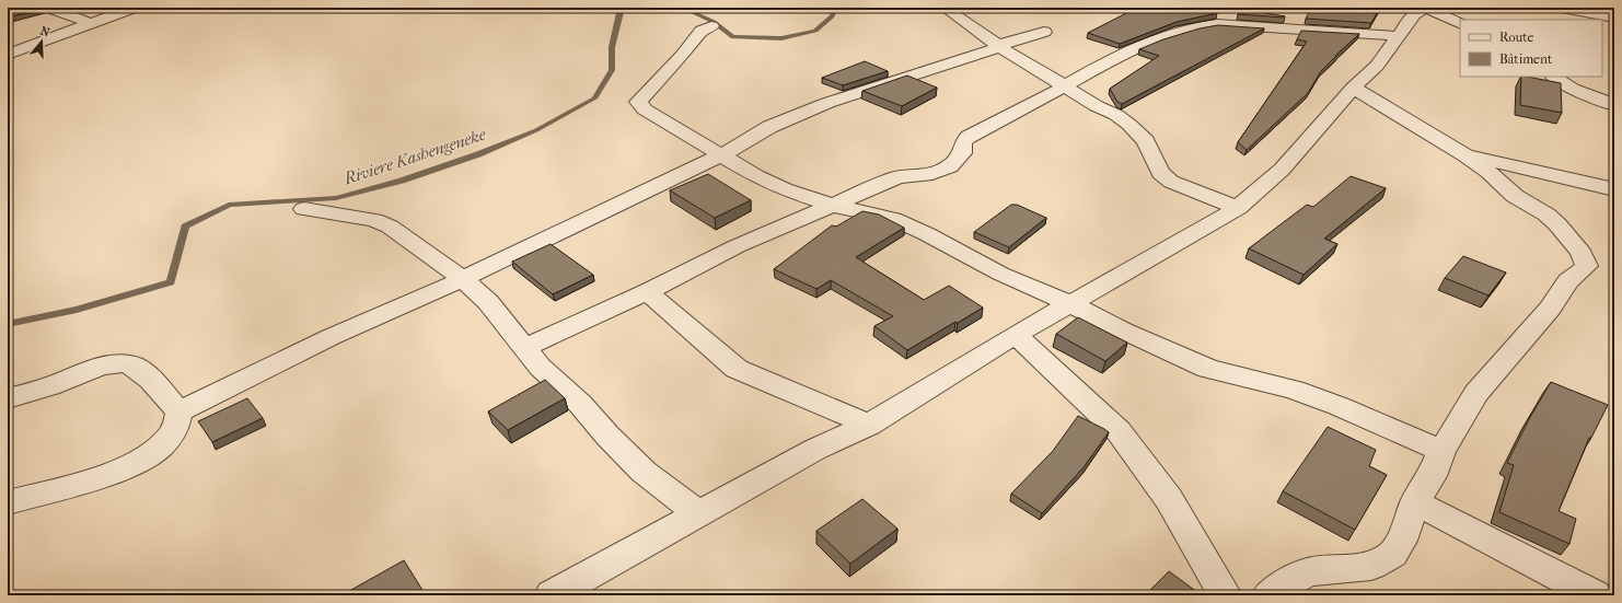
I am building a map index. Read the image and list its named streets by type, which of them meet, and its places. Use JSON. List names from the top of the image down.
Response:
{
  "water": ["Riviere Kashengeneke"],
  "legend": ["Route", "Bâtiment"],
  "north": "top"
}
